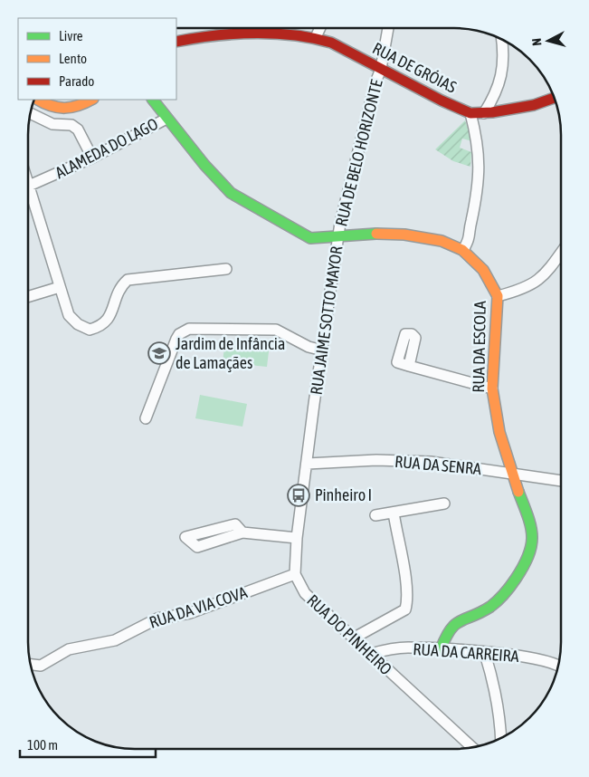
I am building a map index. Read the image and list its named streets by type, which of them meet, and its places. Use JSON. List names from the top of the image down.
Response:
{
  "streets": {
    "street": [
      "RUA DE GRÓIAS",
      "ALAMEDA DO LAGO",
      "RUA DE BELO HORIZONTE",
      "RUA JAIME SOTTO MAYOR",
      "RUA DA ESCOLA",
      "RUA DA SENRA",
      "RUA DA VIA COVA",
      "RUA DO PINHEIRO",
      "RUA DA CARREIRA"
    ]
  },
  "crossings": [
    ["RUA DE GRÓIAS", "RUA DE BELO HORIZONTE"],
    ["ALAMEDA DO LAGO", "RUA DA ESCOLA"],
    ["RUA DE BELO HORIZONTE", "RUA JAIME SOTTO MAYOR"],
    ["RUA DE BELO HORIZONTE", "RUA DA ESCOLA"],
    ["RUA JAIME SOTTO MAYOR", "RUA DA ESCOLA"],
    ["RUA JAIME SOTTO MAYOR", "RUA DA SENRA"],
    ["RUA DA ESCOLA", "RUA DA SENRA"],
    ["RUA DA ESCOLA", "RUA DA CARREIRA"],
    ["RUA DA VIA COVA", "RUA DO PINHEIRO"],
    ["RUA DO PINHEIRO", "RUA DA CARREIRA"]
  ],
  "places": {
    "school or university": ["Jardim de Infância de Lamaçães"],
    "bus stop": ["Pinheiro I"]
  },
  "legend": ["Livre", "Lento", "Parado"],
  "scale_bar": "100 m",
  "north": "left"
}
